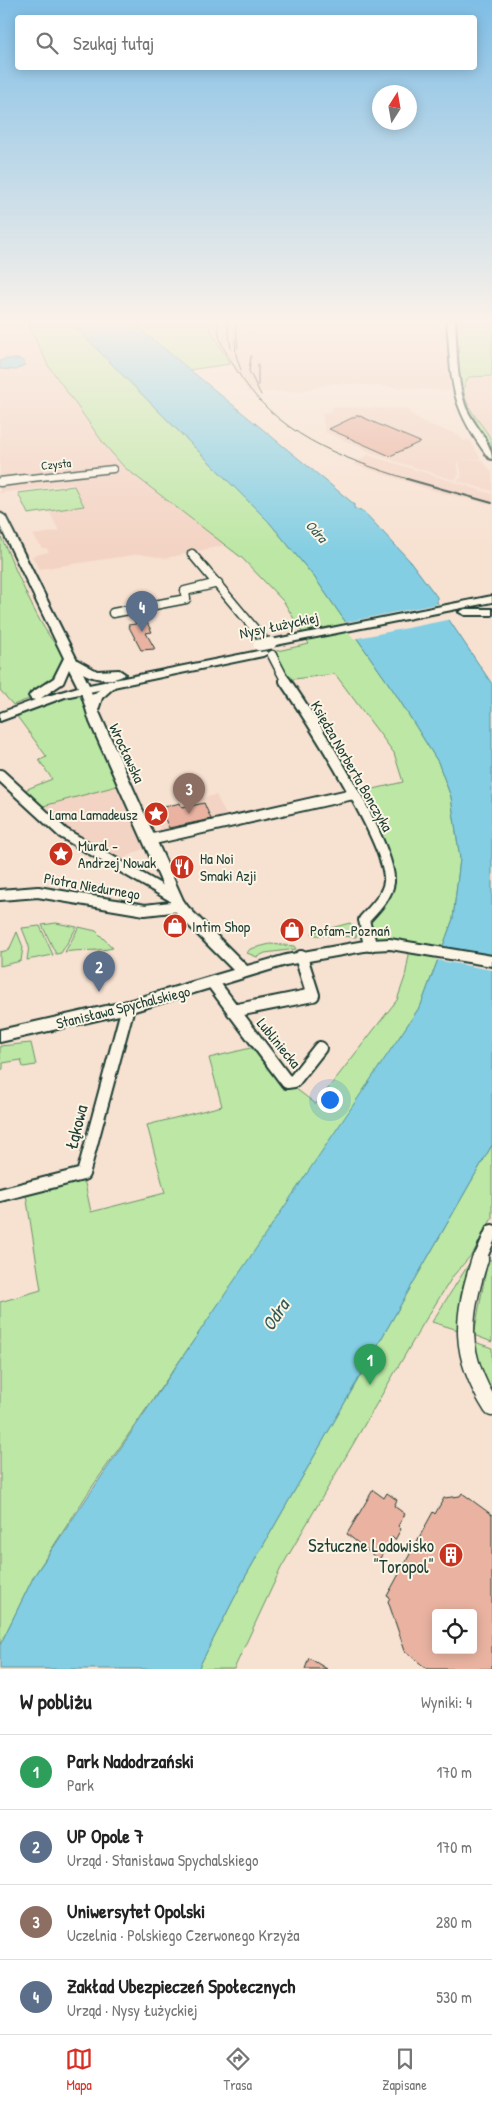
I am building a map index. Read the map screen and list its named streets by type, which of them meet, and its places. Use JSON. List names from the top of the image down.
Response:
{
  "streets": {
    "main road": ["Nysy Łużyckiej", "Wrocławska"],
    "street": [
      "Czysta",
      "Księdza Norberta Bonczyka",
      "Piotra Niedurnego",
      "Stanisława Spychalskiego",
      "Lubliniecka",
      "Łąkowa"
    ]
  },
  "crossings": [
    ["Nysy Łużyckiej", "Wrocławska"],
    ["Nysy Łużyckiej", "Księdza Norberta Bonczyka"],
    ["Wrocławska", "Piotra Niedurnego"],
    ["Wrocławska", "Stanisława Spychalskiego"],
    ["Księdza Norberta Bonczyka", "Stanisława Spychalskiego"],
    ["Stanisława Spychalskiego", "Lubliniecka"],
    ["Stanisława Spychalskiego", "Łąkowa"]
  ],
  "water": ["Odra"],
  "places": {
    "place": ["Lama Lamadeusz", "Mural - Andrzej Nowak"],
    "restaurant": ["Ha Noi Smaki Azji"],
    "shop": ["Intim Shop", "Pofam-Poznań"],
    "building": ["Sztuczne Lodowisko \"Toropol\""]
  },
  "north": "top",
  "page": {
    "search": "Szukaj tutaj",
    "pins": [
      "4",
      "3",
      "2",
      "1"
    ],
    "heading": ["W pobliżu", "Wyniki: 4"],
    "list": [
      {
        "mark": "1",
        "name": "Park Nadodrzański",
        "note": "Park",
        "value": "170 m"
      },
      {
        "mark": "2",
        "name": "UP Opole 7",
        "note": "Urząd · Stanisława Spychalskiego",
        "value": "170 m"
      },
      {
        "mark": "3",
        "name": "Uniwersytet Opolski",
        "note": "Uczelnia · Polskiego Czerwonego Krzyża",
        "value": "280 m"
      },
      {
        "mark": "4",
        "name": "Zakład Ubezpieczeń Społecznych",
        "note": "Urząd · Nysy Łużyckiej",
        "value": "530 m"
      }
    ],
    "nav": ["Mapa", "Trasa", "Zapisane"]
  }
}
